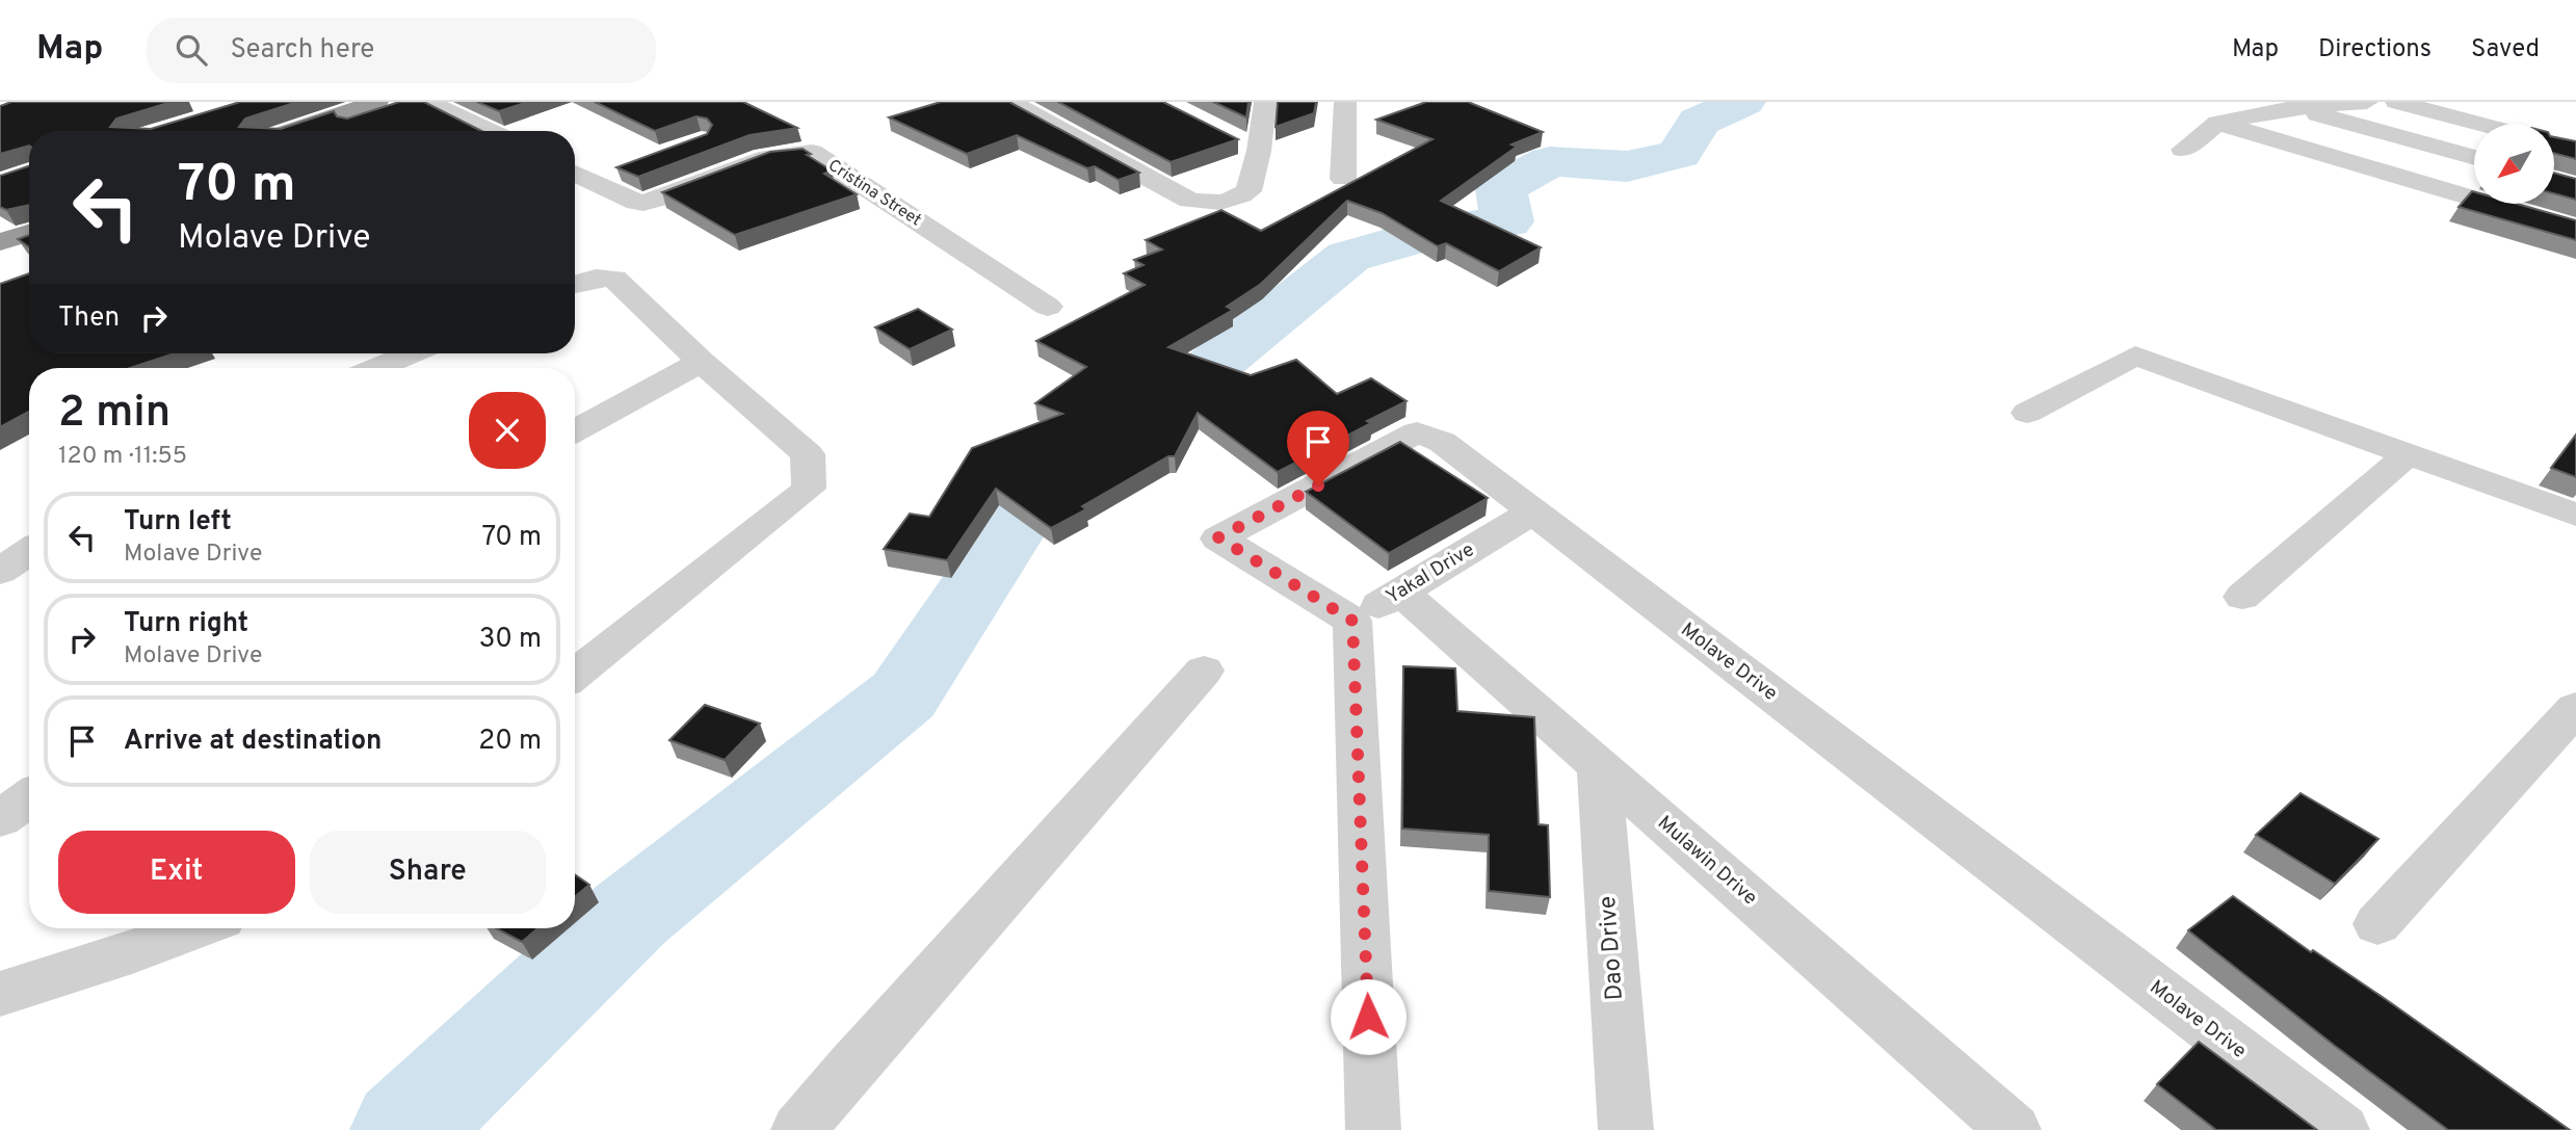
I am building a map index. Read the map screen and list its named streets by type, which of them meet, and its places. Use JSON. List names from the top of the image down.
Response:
{
  "streets": {
    "street": [
      "Cristina Street",
      "Yakal Drive",
      "Molave Drive",
      "Mulawin Drive",
      "Dao Drive"
    ]
  },
  "crossings": [
    ["Yakal Drive", "Molave Drive"],
    ["Yakal Drive", "Mulawin Drive"],
    ["Mulawin Drive", "Dao Drive"]
  ],
  "north": "bottom left",
  "page": {
    "header": "Map",
    "search": "Search here",
    "nav": ["Map", "Directions", "Saved"],
    "turn": ["70 m", "Molave Drive"],
    "then": "Then",
    "heading": ["2 min", "120 m · 11:55"],
    "list": [
      {
        "name": "Turn left",
        "note": "Molave Drive",
        "value": "70 m"
      },
      {
        "name": "Turn right",
        "note": "Molave Drive",
        "value": "30 m"
      },
      {
        "name": "Arrive at destination",
        "value": "20 m"
      }
    ],
    "buttons": ["Exit", "Share"]
  }
}
